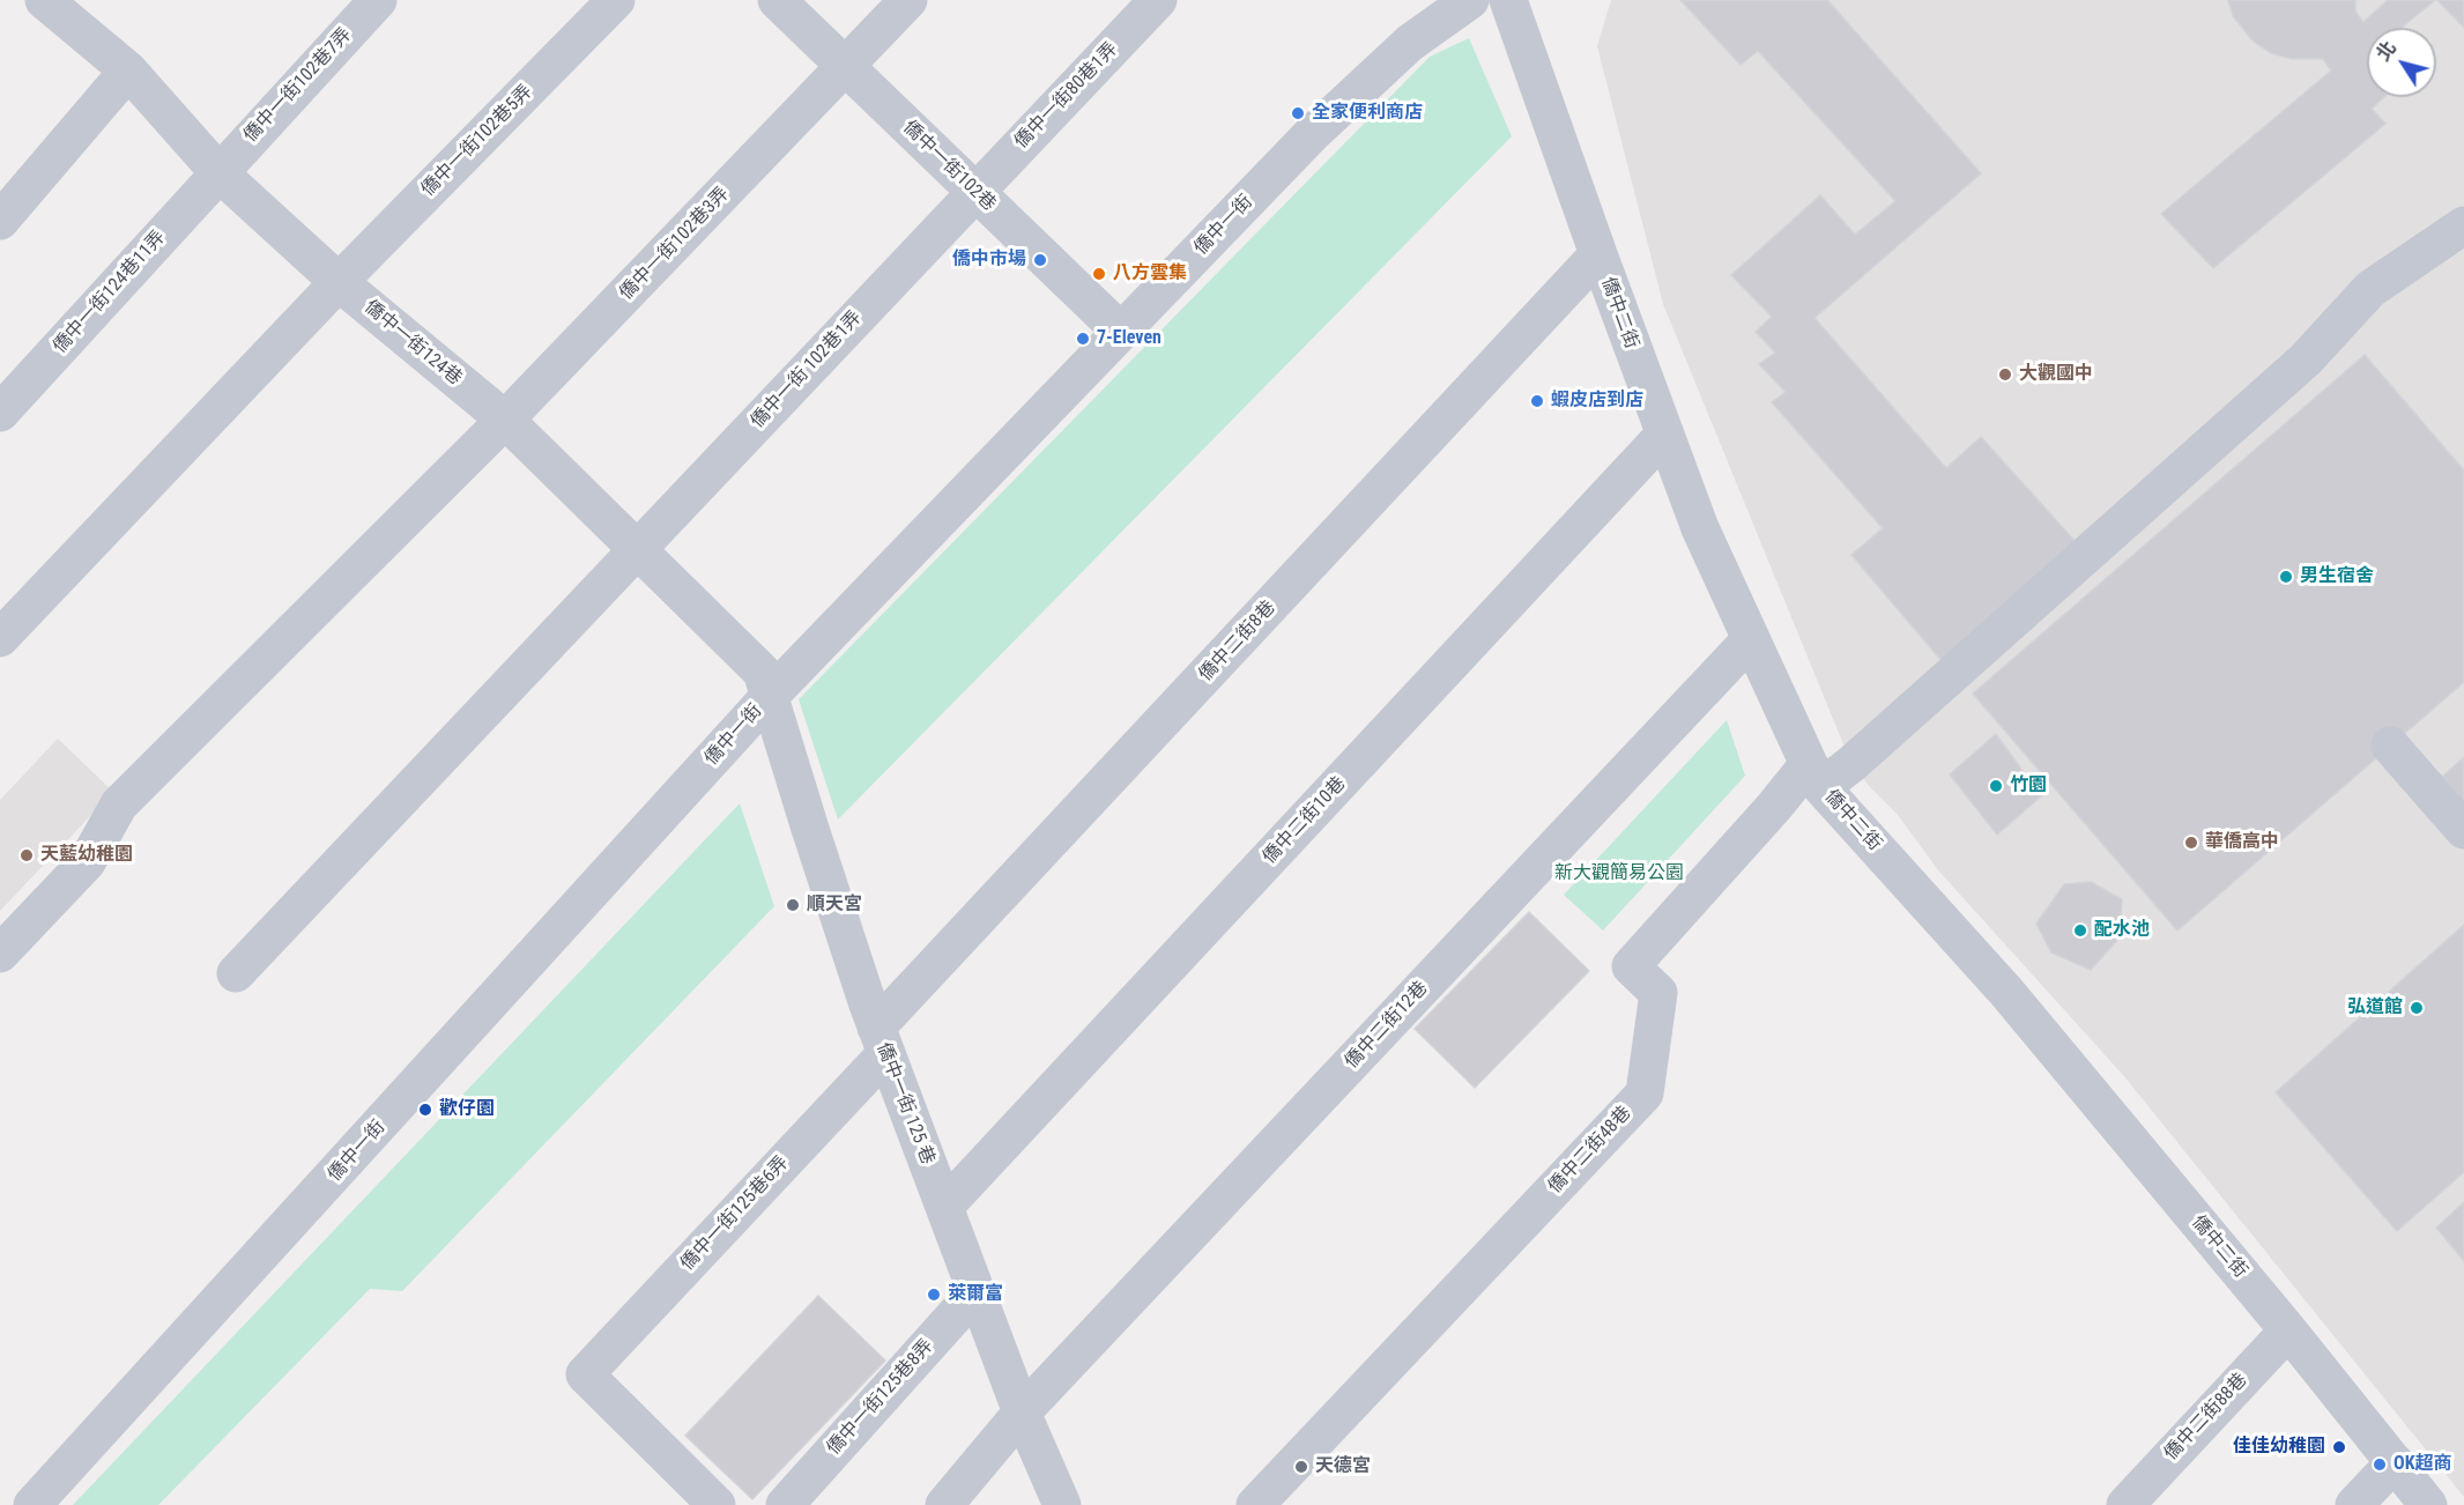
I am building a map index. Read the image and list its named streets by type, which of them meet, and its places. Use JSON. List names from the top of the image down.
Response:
{
  "streets": {
    "street": [
      "僑中一街102巷7弄",
      "僑中一街80巷1弄",
      "僑中一街102巷5弄",
      "僑中一街102巷",
      "僑中一街",
      "僑中一街102巷3弄",
      "僑中一街124巷11弄",
      "僑中二街",
      "僑中一街124巷",
      "僑中一街 102巷1弄",
      "僑中二街8巷",
      "僑中二街10巷",
      "僑中二街12巷",
      "僑中一街 125 巷",
      "僑中二街48巷",
      "僑中一街125巷6弄",
      "僑中一街125巷8弄",
      "僑中二街88巷"
    ]
  },
  "crossings": [
    ["僑中一街102巷7弄", "僑中一街124巷11弄"],
    ["僑中一街102巷7弄", "僑中一街124巷"],
    ["僑中一街80巷1弄", "僑中一街102巷"],
    ["僑中一街80巷1弄", "僑中一街 102巷1弄"],
    ["僑中一街102巷5弄", "僑中一街124巷"],
    ["僑中一街102巷", "僑中一街"],
    ["僑中一街102巷", "僑中一街102巷3弄"],
    ["僑中一街102巷", "僑中一街 102巷1弄"],
    ["僑中一街", "僑中一街124巷"],
    ["僑中一街", "僑中一街 125 巷"],
    ["僑中一街102巷3弄", "僑中一街124巷"],
    ["僑中一街124巷11弄", "僑中一街124巷"],
    ["僑中二街", "僑中二街8巷"],
    ["僑中二街", "僑中二街10巷"],
    ["僑中二街", "僑中二街12巷"],
    ["僑中二街", "僑中二街48巷"],
    ["僑中二街", "僑中二街88巷"],
    ["僑中一街124巷", "僑中一街 102巷1弄"],
    ["僑中一街124巷", "僑中一街 125 巷"],
    ["僑中二街8巷", "僑中一街 125 巷"],
    ["僑中二街8巷", "僑中一街125巷6弄"],
    ["僑中二街10巷", "僑中一街 125 巷"],
    ["僑中二街12巷", "僑中一街 125 巷"],
    ["僑中一街 125 巷", "僑中一街125巷6弄"],
    ["僑中一街 125 巷", "僑中一街125巷8弄"]
  ],
  "parks": ["新大觀簡易公園"],
  "places": [
    "全家便利商店",
    "僑中市場",
    "八方雲集",
    "7-Eleven",
    "大觀國中",
    "蝦皮店到店",
    "男生宿舍",
    "竹園",
    "華僑高中",
    "天藍幼稚園",
    "順天宮",
    "配水池",
    "弘道館",
    "歡仔園",
    "萊爾富",
    "佳佳幼稚園",
    "OK超商",
    "天德宮"
  ],
  "north": "top left"
}
